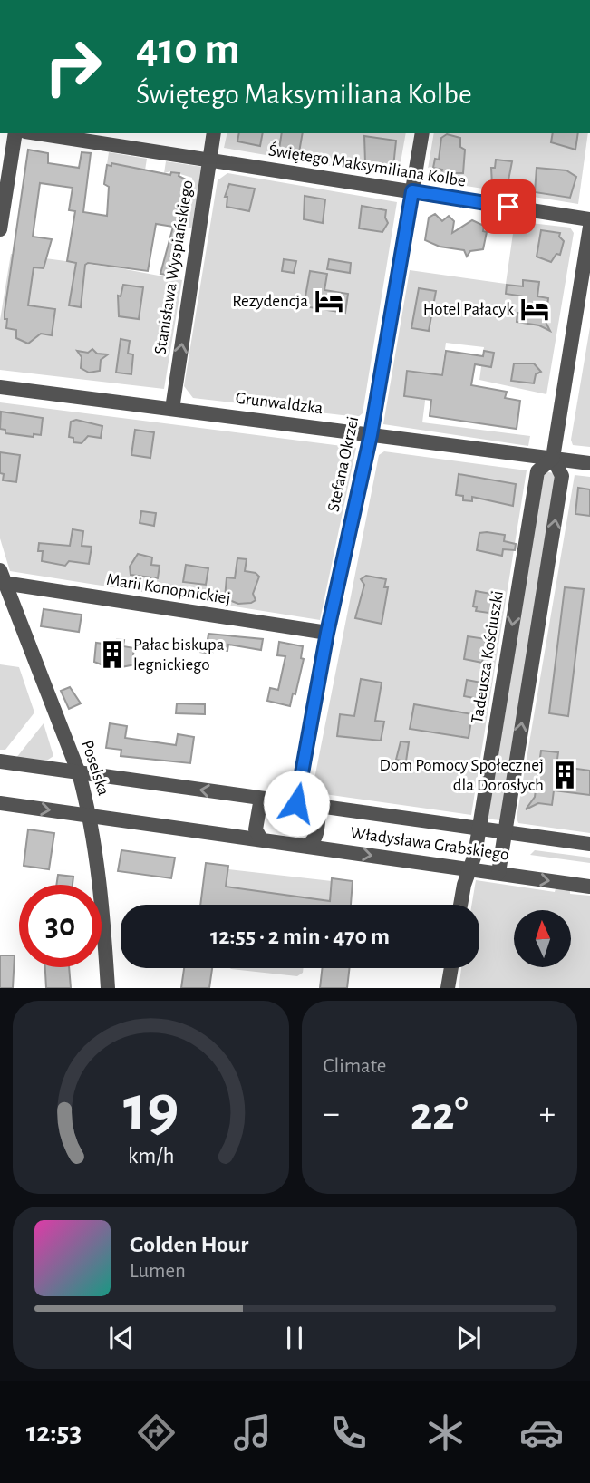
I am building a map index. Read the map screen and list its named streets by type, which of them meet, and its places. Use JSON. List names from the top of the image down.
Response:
{
  "streets": {
    "street": [
      "Świętego Maksymiliana Kolbe",
      "Stanisława Wyspiańskiego",
      "Grunwaldzka",
      "Stefana Okrzei",
      "Marii Konopnickiej",
      "Tadeusza Kościuszki",
      "Poselska",
      "Władysława Grabskiego"
    ]
  },
  "crossings": [
    ["Świętego Maksymiliana Kolbe", "Stanisława Wyspiańskiego"],
    ["Świętego Maksymiliana Kolbe", "Stefana Okrzei"],
    ["Stanisława Wyspiańskiego", "Grunwaldzka"],
    ["Grunwaldzka", "Stefana Okrzei"],
    ["Grunwaldzka", "Tadeusza Kościuszki"],
    ["Stefana Okrzei", "Marii Konopnickiej"],
    ["Stefana Okrzei", "Władysława Grabskiego"],
    ["Marii Konopnickiej", "Poselska"],
    ["Tadeusza Kościuszki", "Władysława Grabskiego"],
    ["Poselska", "Władysława Grabskiego"]
  ],
  "one_way": ["Stanisława Wyspiańskiego"],
  "places": {
    "hotel": ["Rezydencja", "Hotel Pałacyk"],
    "building": ["Pałac biskupa legnickiego", "Dom Pomocy Społecznej dla Dorosłych"]
  },
  "north": "top",
  "page": {
    "turn": ["410 m", "Świętego Maksymiliana Kolbe"],
    "limit": "30",
    "trip": "12:55 · 2 min · 470 m",
    "tile": "Climate",
    "heat": ["−", "22°", "+"],
    "song": ["Golden Hour", "Lumen"],
    "tabs": "12:53",
    "gauge": ["19", "km/h"]
  }
}
